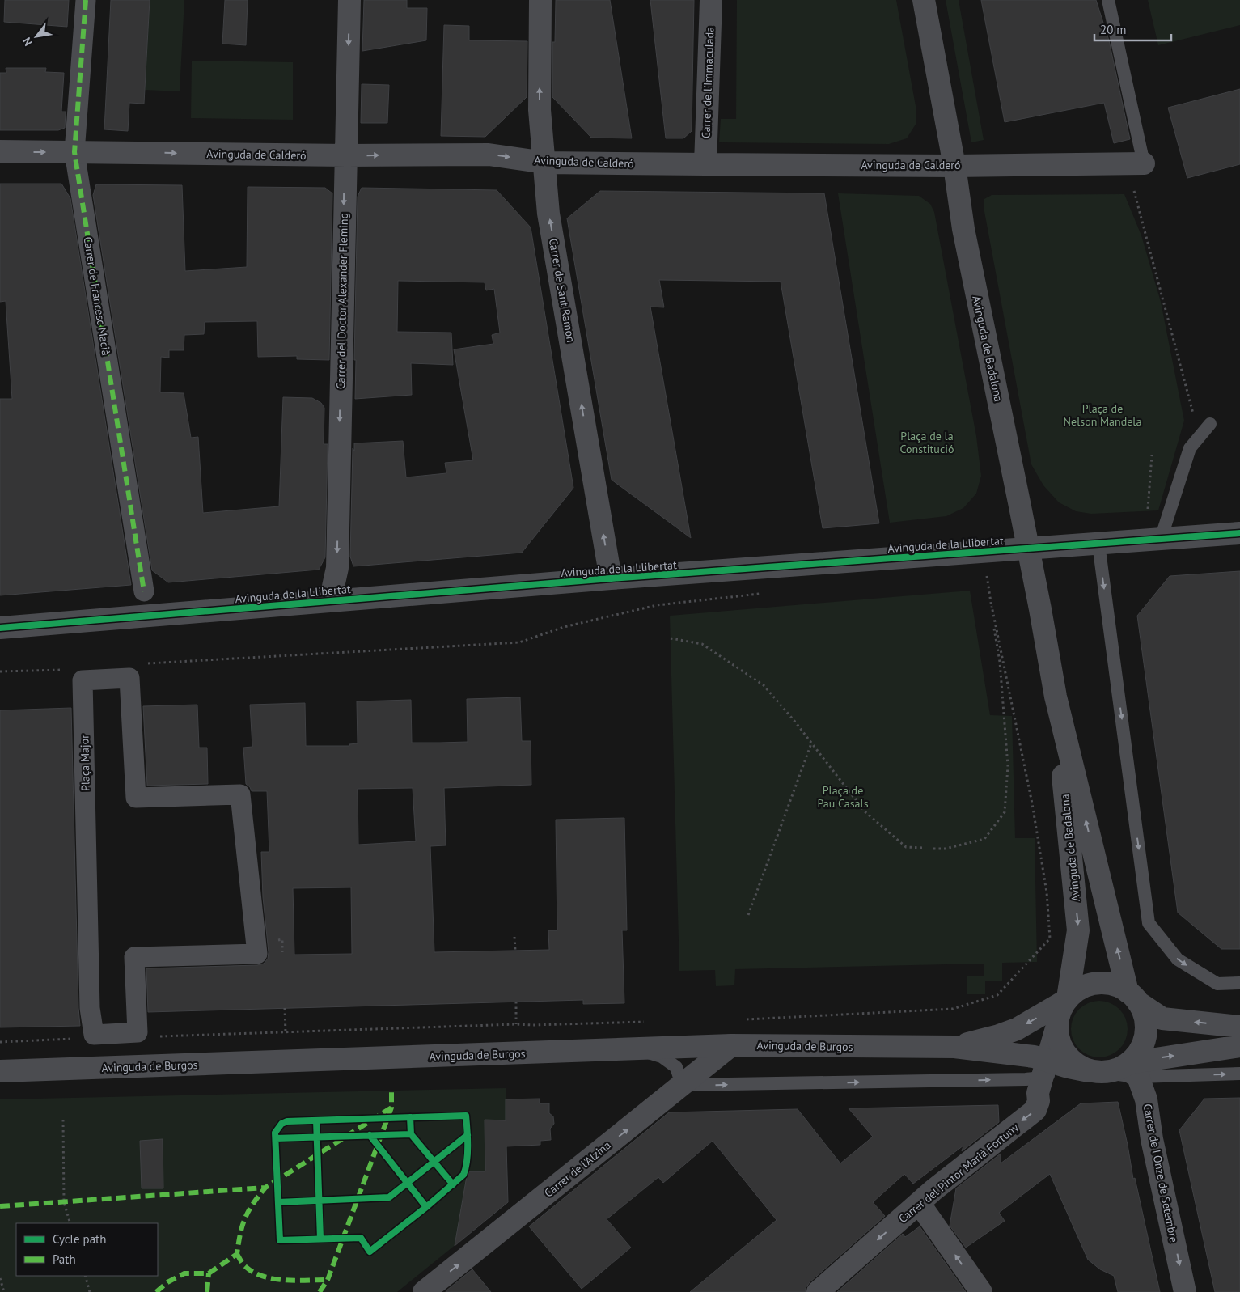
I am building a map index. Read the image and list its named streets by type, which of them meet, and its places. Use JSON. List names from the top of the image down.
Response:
{
  "streets": {
    "street": [
      "Carrer de l'Immaculada",
      "Avinguda de Calderó",
      "Carrer de Sant Ramon",
      "Carrer de Francesc Macià",
      "Carrer del Doctor Alexander Fleming",
      "Avinguda de Badalona",
      "Avinguda de la Llibertat",
      "Plaça Major",
      "Avinguda de Burgos",
      "Carrer de l'Alzina",
      "Carrer del Pintor Marià Fortuny",
      "Carrer de l'Onze de Setembre"
    ]
  },
  "crossings": [
    ["Carrer de l'Immaculada", "Avinguda de Calderó"],
    ["Avinguda de Calderó", "Carrer de Sant Ramon"],
    ["Avinguda de Calderó", "Carrer de Francesc Macià"],
    ["Avinguda de Calderó", "Carrer del Doctor Alexander Fleming"],
    ["Avinguda de Calderó", "Avinguda de Badalona"],
    ["Carrer de Sant Ramon", "Avinguda de la Llibertat"],
    ["Carrer del Doctor Alexander Fleming", "Avinguda de la Llibertat"],
    ["Avinguda de Badalona", "Avinguda de la Llibertat"],
    ["Avinguda de Badalona", "Avinguda de Burgos"],
    ["Avinguda de Badalona", "Carrer del Pintor Marià Fortuny"],
    ["Avinguda de Badalona", "Carrer de l'Onze de Setembre"],
    ["Avinguda de Burgos", "Carrer de l'Alzina"],
    ["Avinguda de Burgos", "Carrer del Pintor Marià Fortuny"],
    ["Avinguda de Burgos", "Carrer de l'Onze de Setembre"],
    ["Carrer del Pintor Marià Fortuny", "Carrer de l'Onze de Setembre"]
  ],
  "one_way": [
    "Avinguda de Calderó",
    "Carrer de Sant Ramon",
    "Carrer del Doctor Alexander Fleming",
    "Carrer de l'Alzina",
    "Carrer del Pintor Marià Fortuny",
    "Carrer de l'Onze de Setembre"
  ],
  "parks": ["Plaça de Nelson Mandela", "Plaça de la Constitució", "Plaça de Pau Casals"],
  "legend": ["Cycle path", "Path"],
  "scale_bar": "20 m",
  "north": "bottom left"
}
